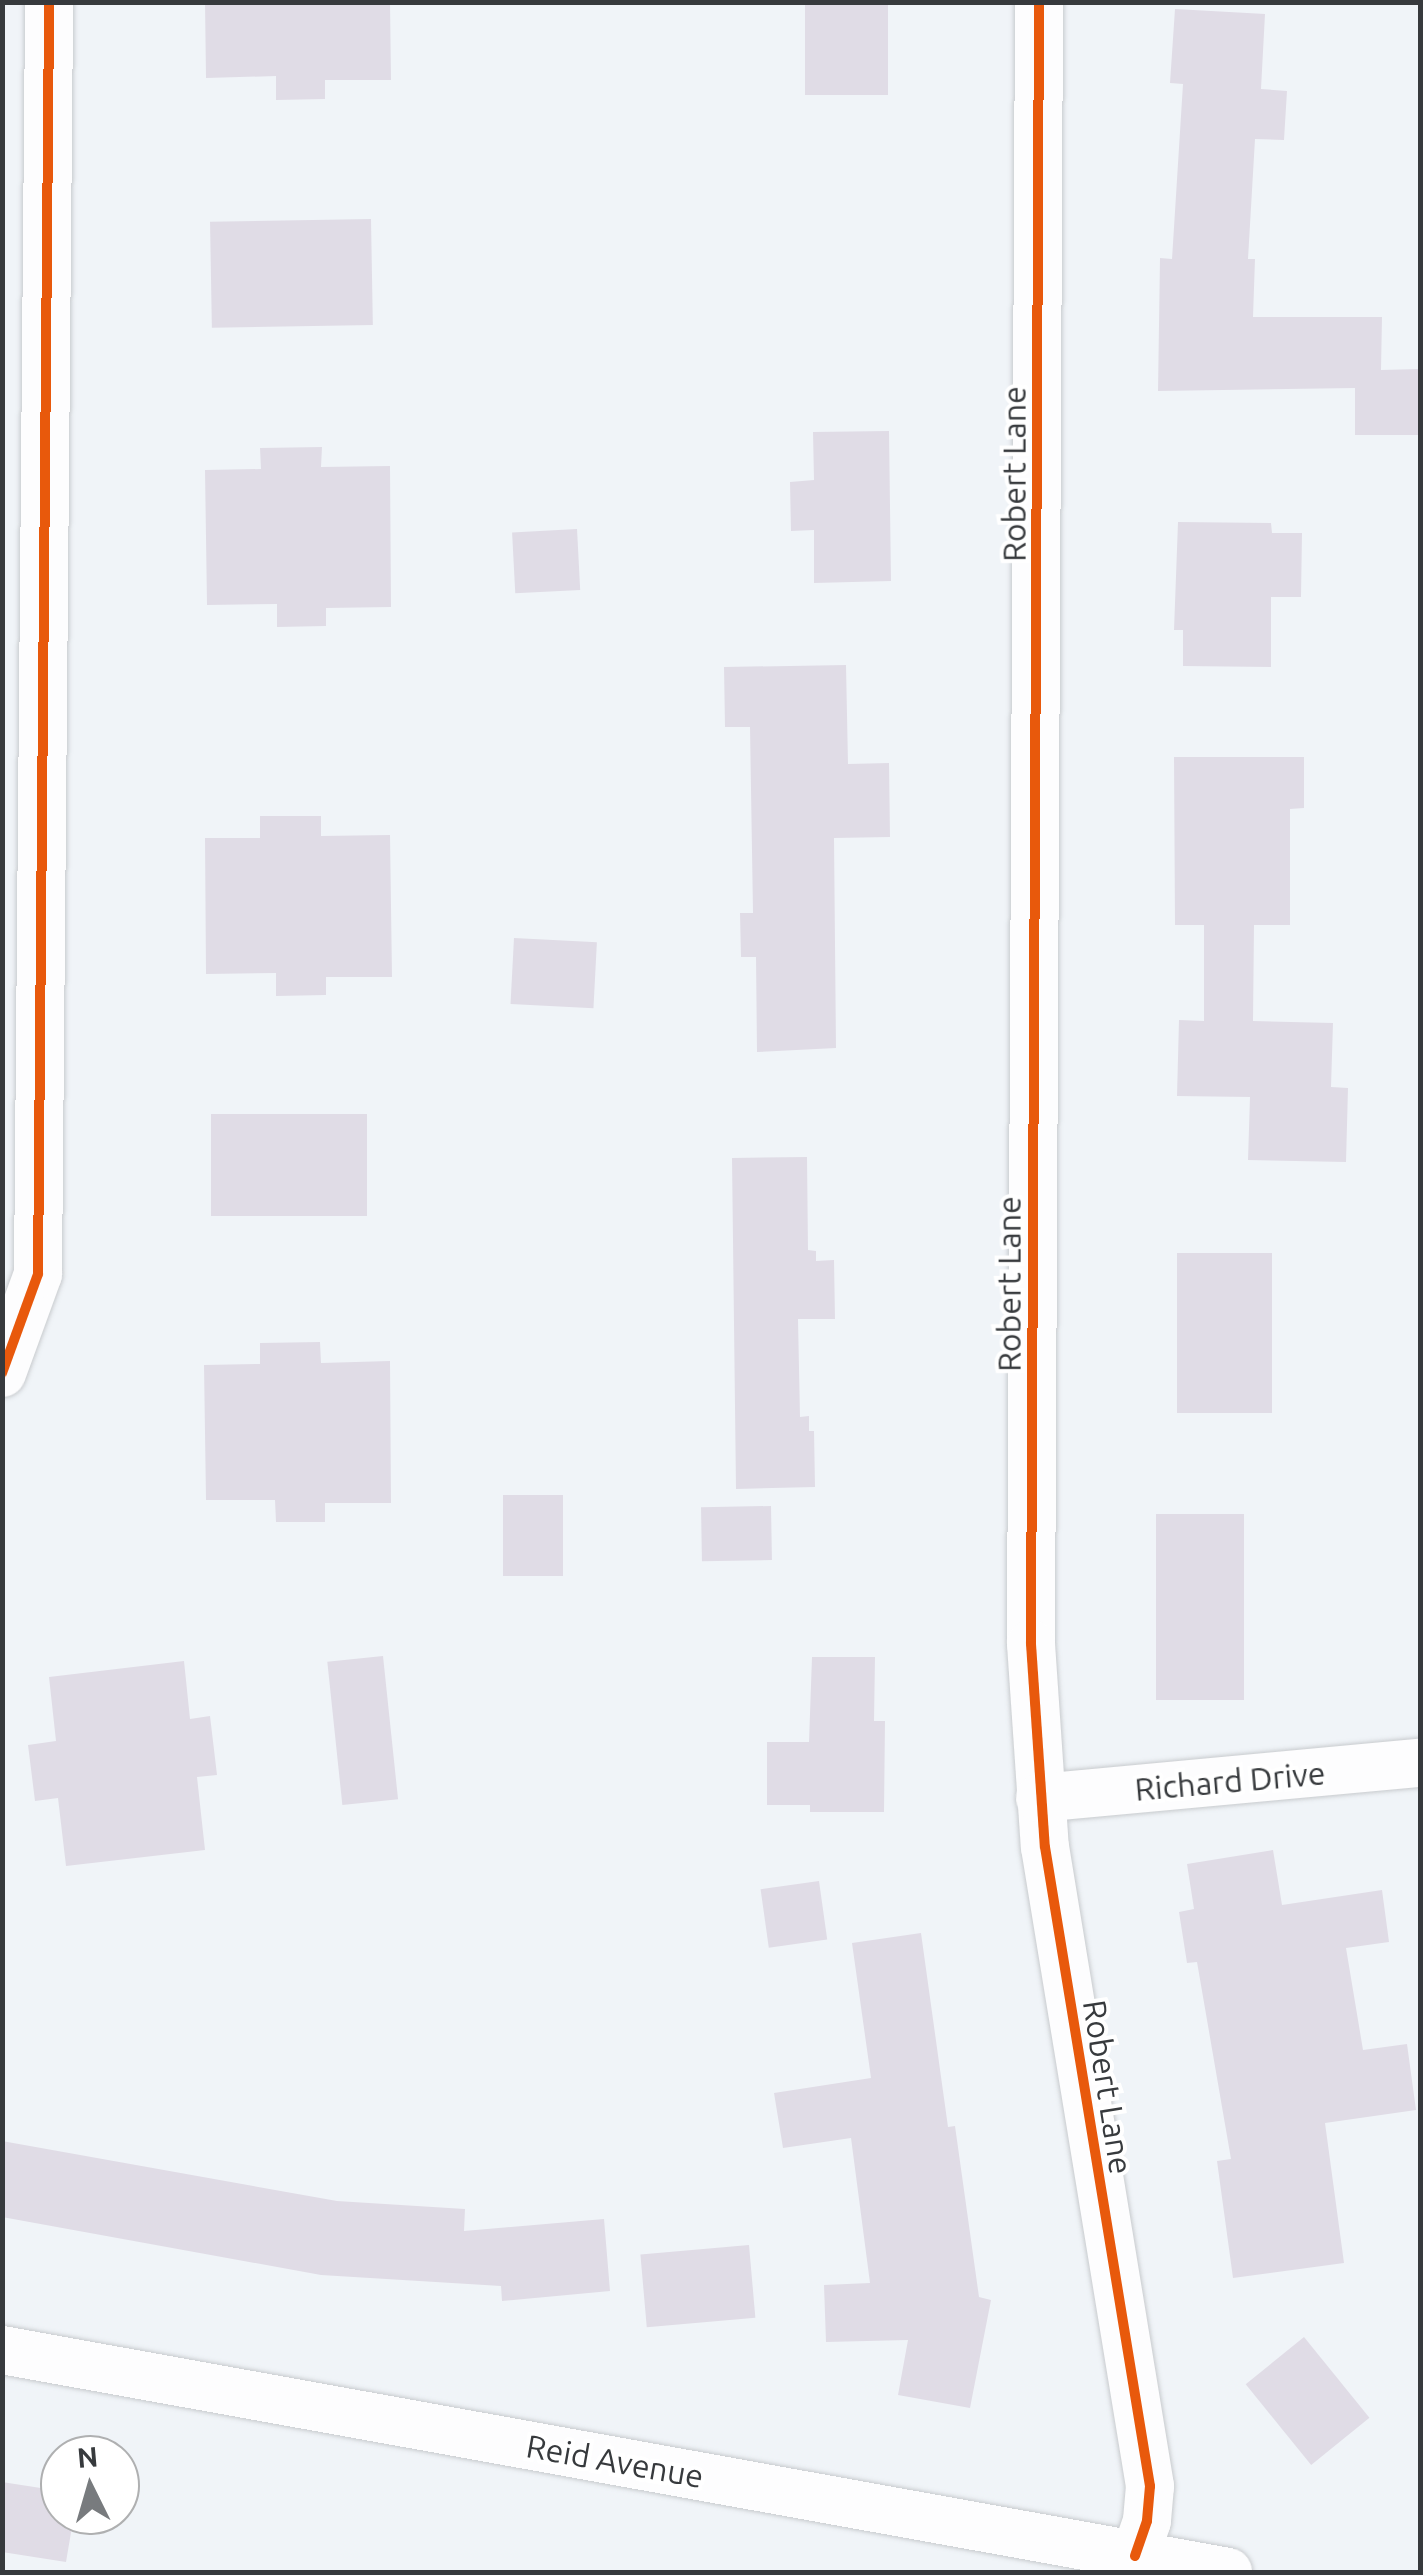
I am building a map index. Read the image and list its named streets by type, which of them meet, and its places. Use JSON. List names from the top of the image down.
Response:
{
  "streets": {
    "street": ["Robert Lane", "Richard Drive", "Reid Avenue"]
  },
  "crossings": [
    ["Robert Lane", "Richard Drive"],
    ["Robert Lane", "Reid Avenue"]
  ],
  "north": "top"
}
